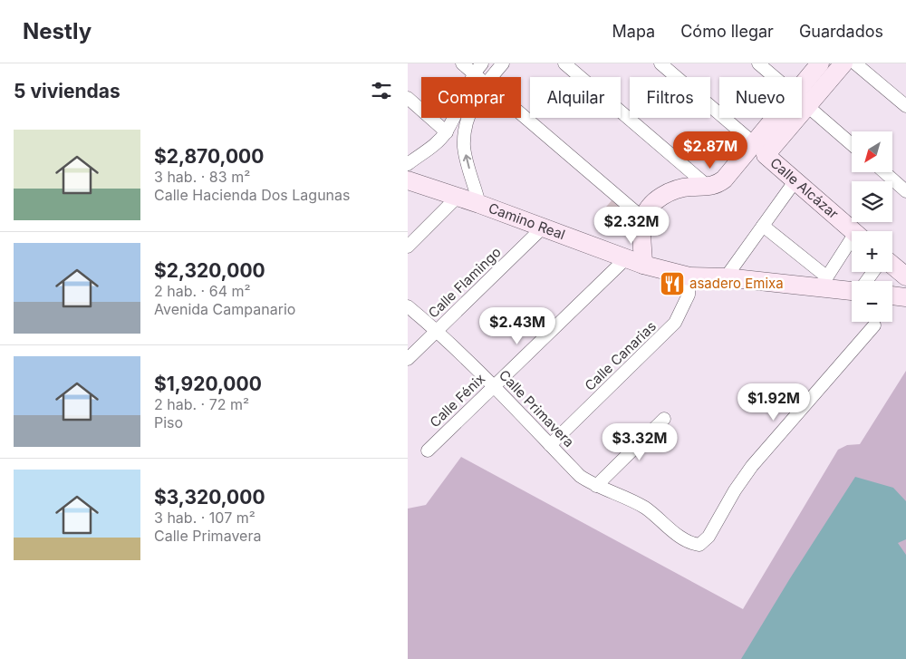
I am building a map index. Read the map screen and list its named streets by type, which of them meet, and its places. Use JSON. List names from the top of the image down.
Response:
{
  "streets": {
    "street": [
      "Calle Alcázar",
      "Camino Real",
      "Calle Flamingo",
      "Calle Canarias",
      "Calle Fénix",
      "Calle Primavera"
    ]
  },
  "crossings": [
    ["Camino Real", "Calle Flamingo"],
    ["Camino Real", "Calle Canarias"],
    ["Camino Real", "Calle Fénix"],
    ["Calle Flamingo", "Calle Primavera"],
    ["Calle Canarias", "Calle Primavera"],
    ["Calle Fénix", "Calle Primavera"]
  ],
  "places": {
    "restaurant": ["asadero Emixa"]
  },
  "north": "bottom left",
  "page": {
    "header": "Nestly",
    "nav": ["Mapa", "Cómo llegar", "Guardados"],
    "heading": "5 viviendas",
    "chip": [
      "Comprar",
      "Alquilar",
      "Filtros",
      "Nuevo"
    ],
    "list": [
      {
        "name": "$2,870,000",
        "note": "3 hab. · 83 m² · Calle Hacienda Dos Lagunas"
      },
      {
        "name": "$2,320,000",
        "note": "2 hab. · 64 m² · Avenida Campanario"
      },
      {
        "name": "$1,920,000",
        "note": "2 hab. · 72 m² · Piso"
      },
      {
        "name": "$3,320,000",
        "note": "3 hab. · 107 m² · Calle Primavera"
      }
    ],
    "map_buttons": ["+", "−"],
    "price": [
      "$2.87M",
      "$2.32M",
      "$2.43M",
      "$1.92M",
      "$3.32M"
    ]
  }
}
